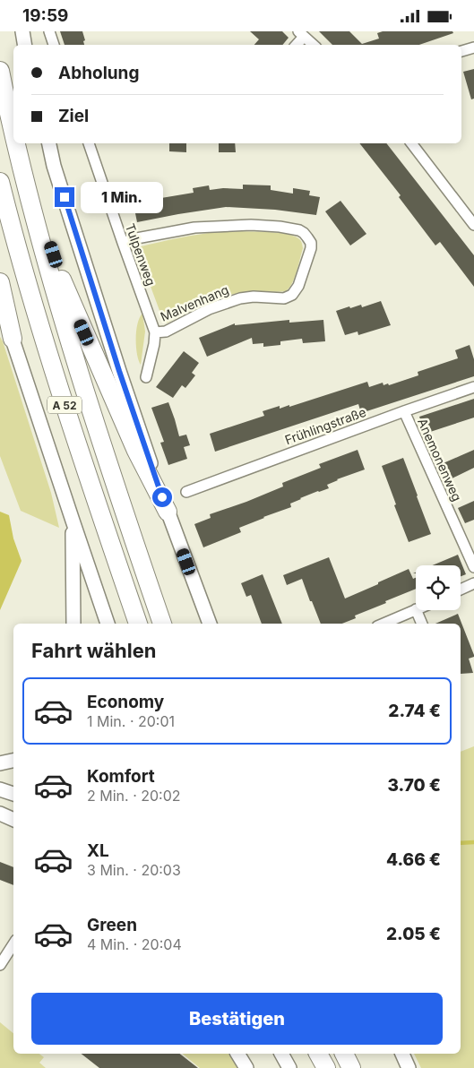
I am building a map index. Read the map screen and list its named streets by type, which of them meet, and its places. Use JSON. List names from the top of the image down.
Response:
{
  "streets": {
    "highway": ["A 52"],
    "street": [
      "Tulpenweg",
      "Malvenhang",
      "Frühlingstraße",
      "Anemonenweg"
    ]
  },
  "crossings": [
    ["Tulpenweg", "Malvenhang"],
    ["Frühlingstraße", "Anemonenweg"]
  ],
  "page": {
    "status": "19:59",
    "banner": ["Abholung", "Ziel"],
    "bubble": "1 Min.",
    "heading": "Fahrt wählen",
    "list": [
      {
        "name": "Economy",
        "note": "1 Min. · 20:01",
        "value": "2.74 €"
      },
      {
        "name": "Komfort",
        "note": "2 Min. · 20:02",
        "value": "3.70 €"
      },
      {
        "name": "XL",
        "note": "3 Min. · 20:03",
        "value": "4.66 €"
      },
      {
        "name": "Green",
        "note": "4 Min. · 20:04",
        "value": "2.05 €"
      }
    ],
    "buttons": "Bestätigen"
  }
}
